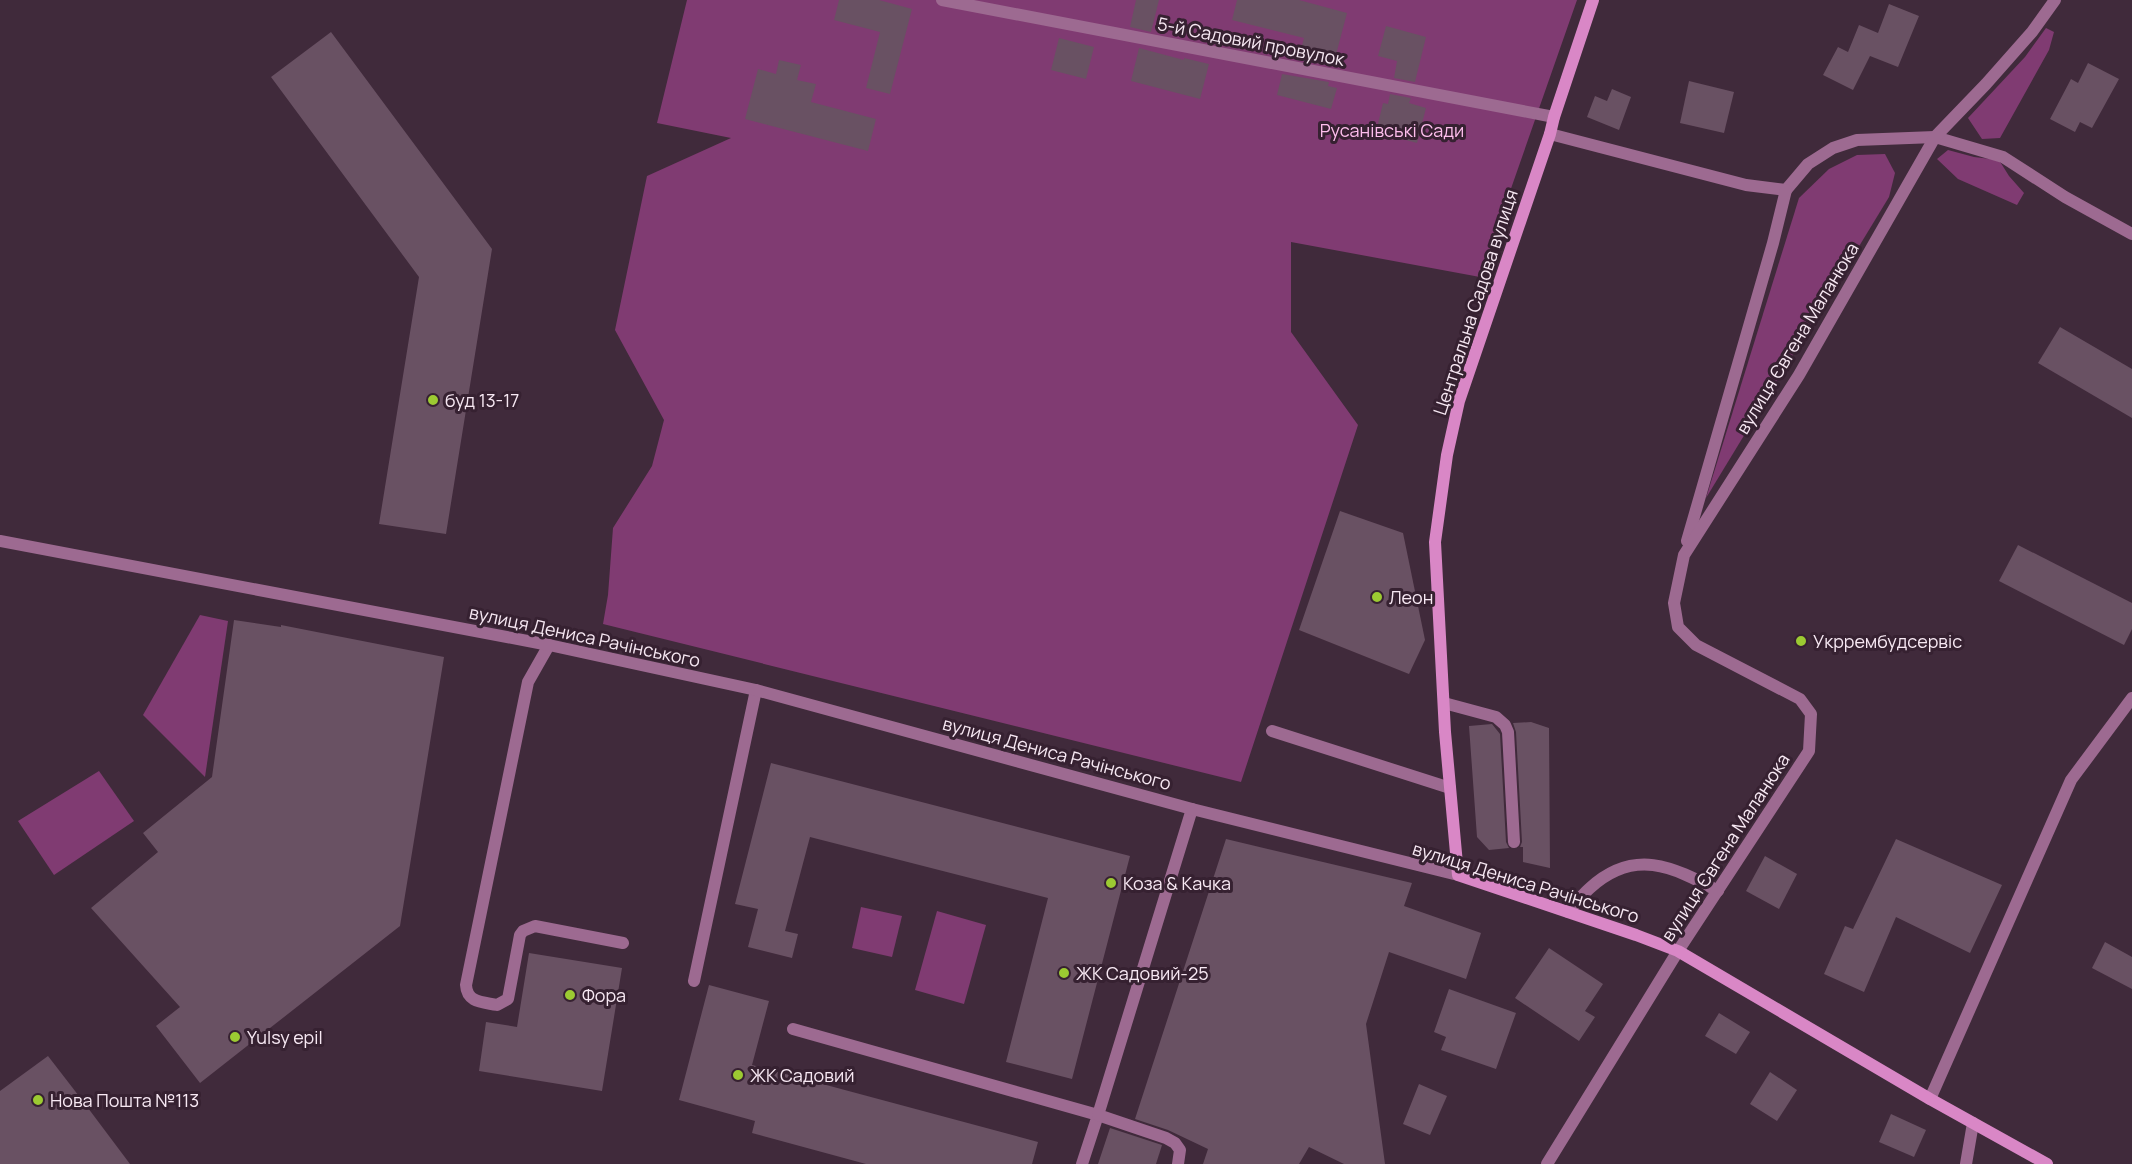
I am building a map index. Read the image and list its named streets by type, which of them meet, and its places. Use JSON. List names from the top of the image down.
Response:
{
  "streets": {
    "main road": ["Центральна Садова вулиця", "вулиця Дениса Рачінського"],
    "street": ["5-й Садовий провулок", "вулиця Євгена Маланюка"]
  },
  "crossings": [
    ["5-й Садовий провулок", "Центральна Садова вулиця"],
    ["Центральна Садова вулиця", "вулиця Дениса Рачінського"],
    ["вулиця Євгена Маланюка", "вулиця Дениса Рачінського"]
  ],
  "parks": ["Русанівські Сади"],
  "places": [
    "буд 13-17",
    "Леон",
    "Укррембудсервіс",
    "Коза & Качка",
    "ЖК Садовий-25",
    "Фора",
    "Yulsy epil",
    "ЖК Садовий",
    "Нова Пошта №113"
  ]
}
